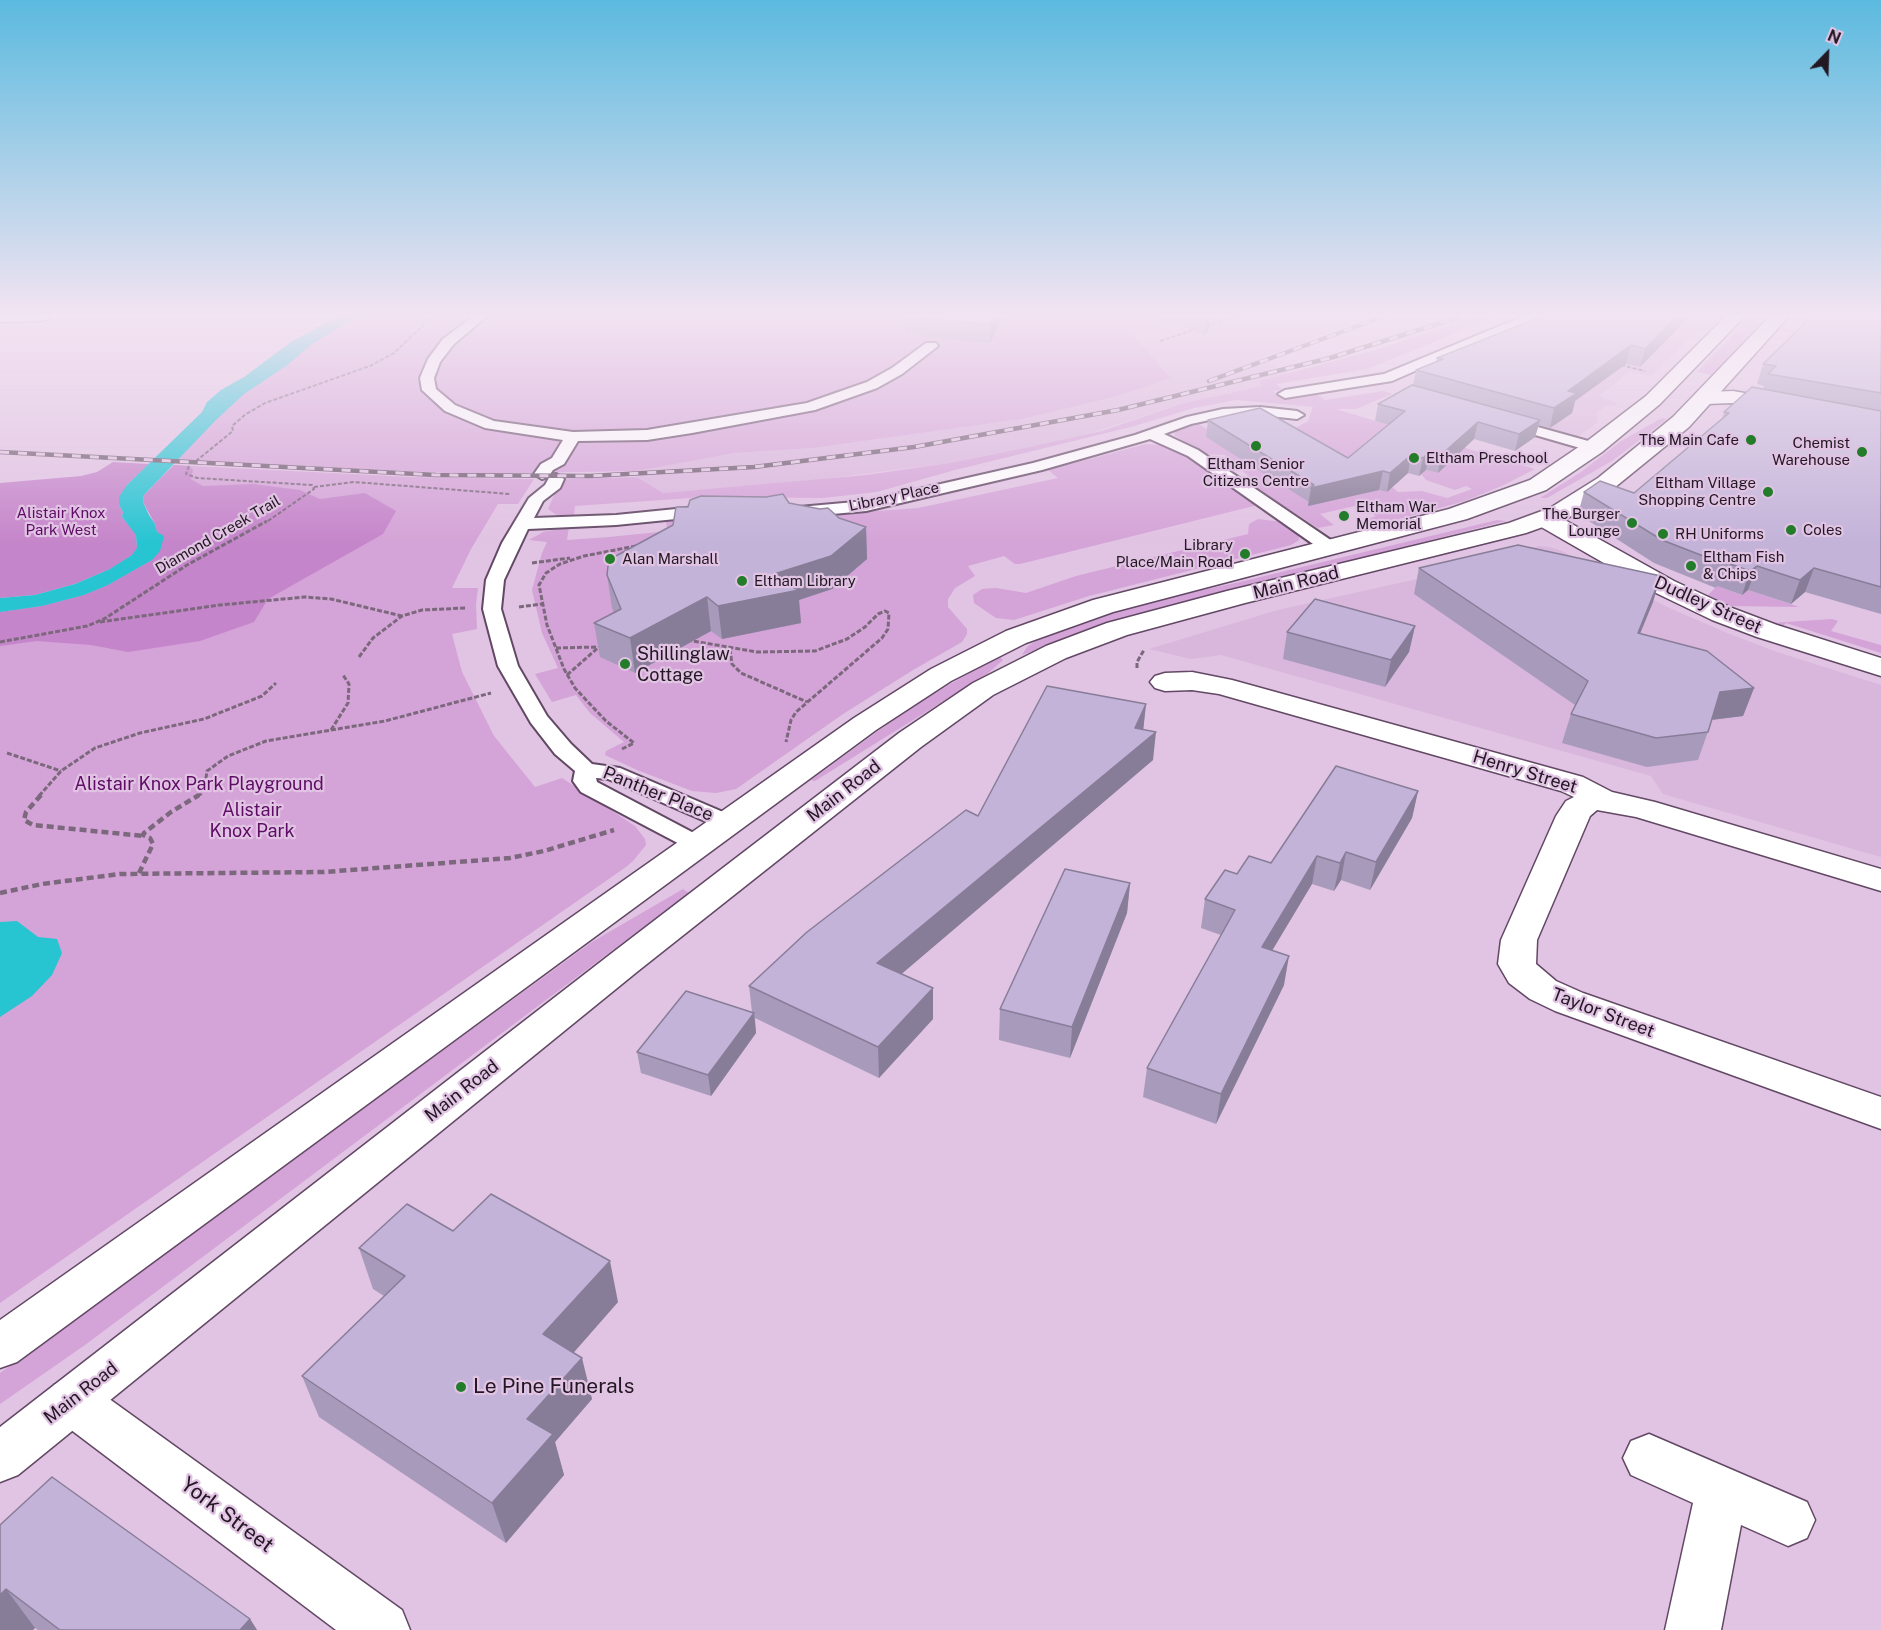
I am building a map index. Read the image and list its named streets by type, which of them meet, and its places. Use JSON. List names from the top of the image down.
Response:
{
  "streets": {
    "main road": [
      "Main Road",
      "Dudley Street",
      "Henry Street",
      "Taylor Street",
      "York Street"
    ],
    "lane": ["Library Place", "Panther Place"],
    "path": ["Diamond Creek Trail"]
  },
  "crossings": [
    ["Main Road", "Dudley Street"],
    ["Main Road", "Panther Place"],
    ["Main Road", "York Street"],
    ["Henry Street", "Taylor Street"]
  ],
  "parks": ["Alistair Knox Park West", "Alistair Knox Park Playground", "Alistair Knox Park"],
  "places": [
    "The Main Cafe",
    "Eltham Senior Citizens Centre",
    "Chemist Warehouse",
    "Eltham Preschool",
    "Eltham Village Shopping Centre",
    "Eltham War Memorial",
    "The Burger Lounge",
    "Coles",
    "RH Uniforms",
    "Library Place/Main Road",
    "Alan Marshall",
    "Eltham Fish & Chips",
    "Eltham Library",
    "Shillinglaw Cottage",
    "Le Pine Funerals"
  ],
  "north": "top right"
}
